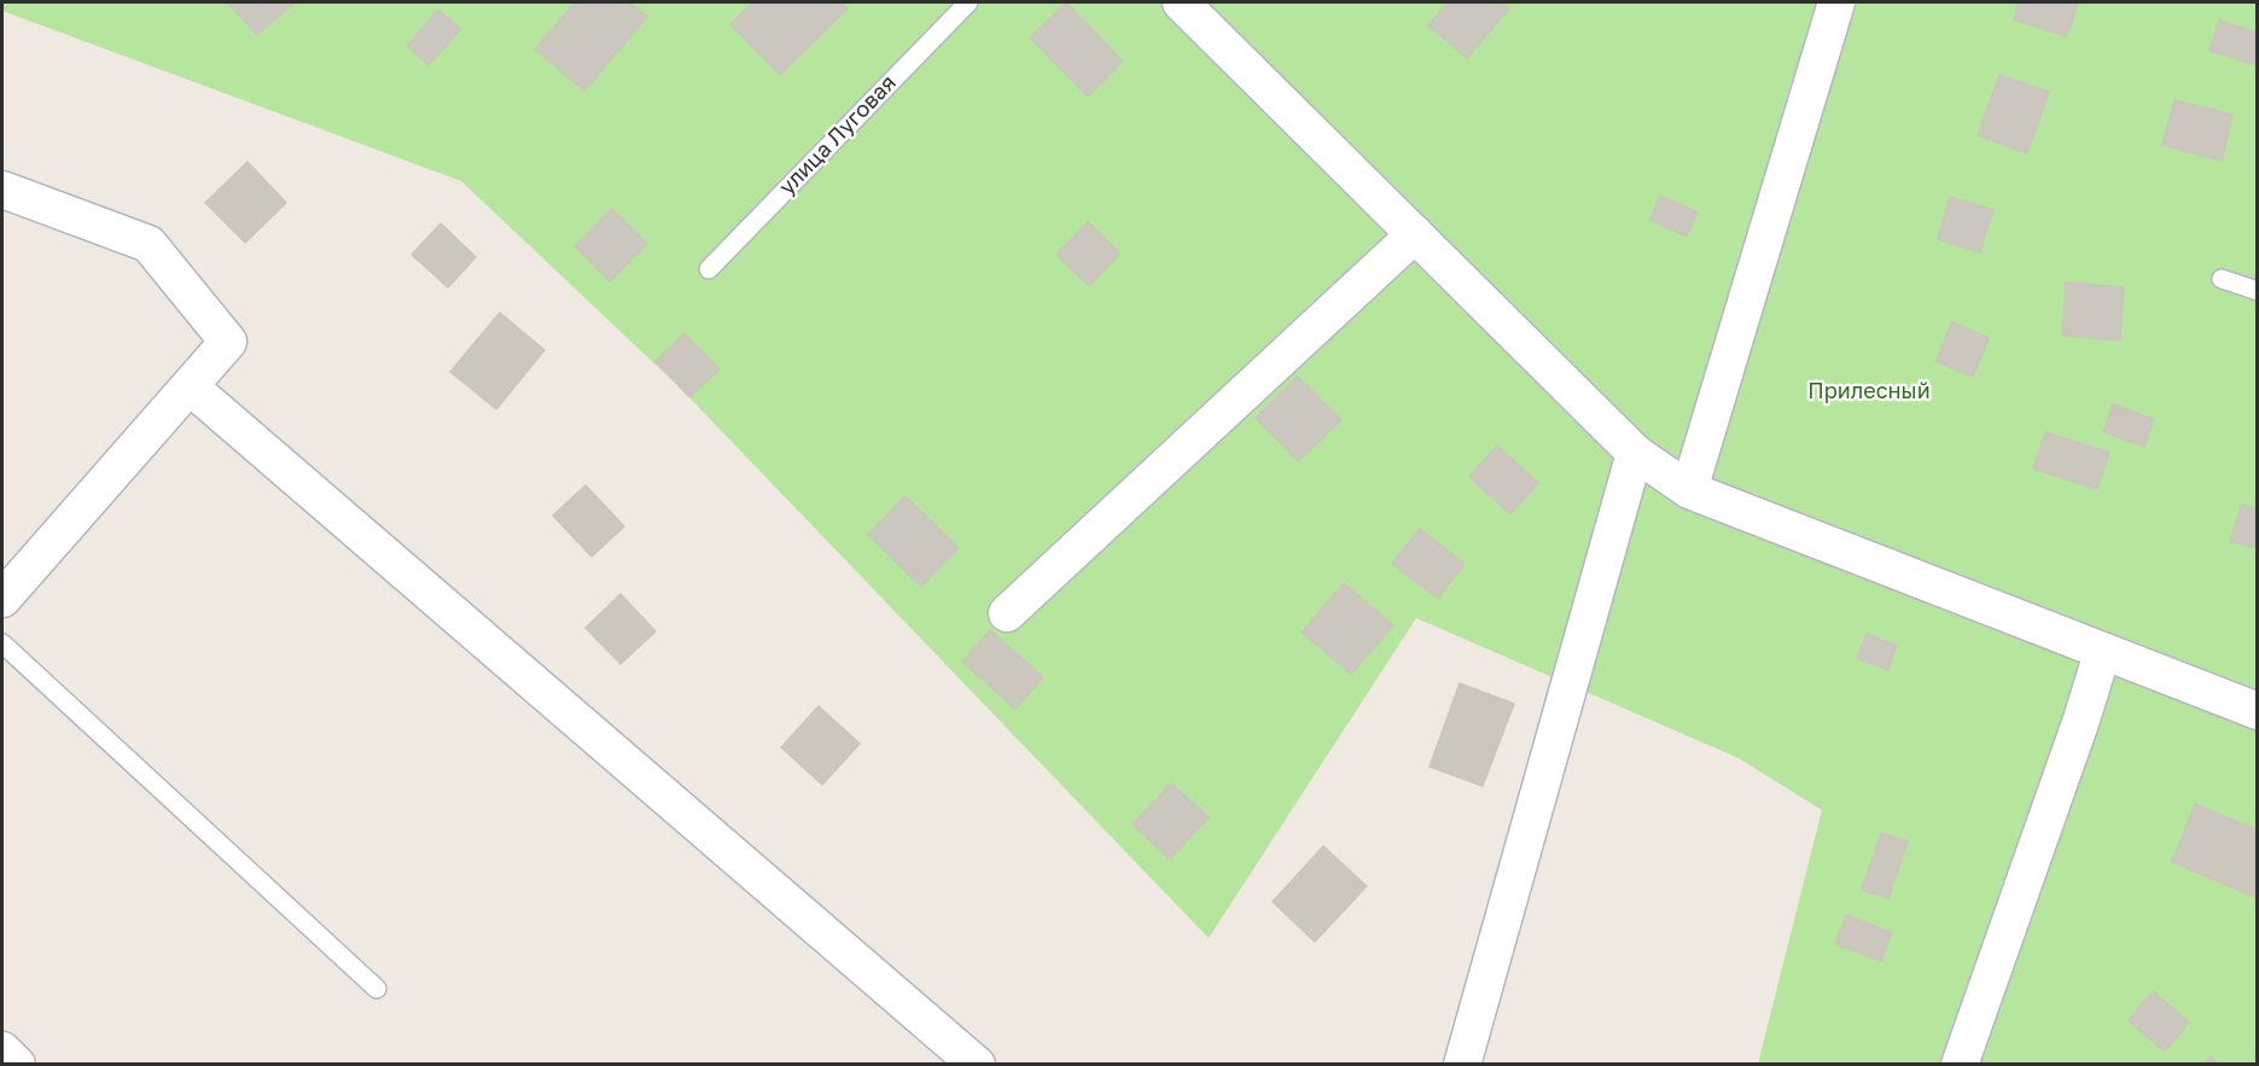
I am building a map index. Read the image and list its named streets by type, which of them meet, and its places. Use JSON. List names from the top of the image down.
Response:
{
  "streets": {
    "lane": ["улица Луговая"]
  },
  "parks": ["Прилесный"]
}
